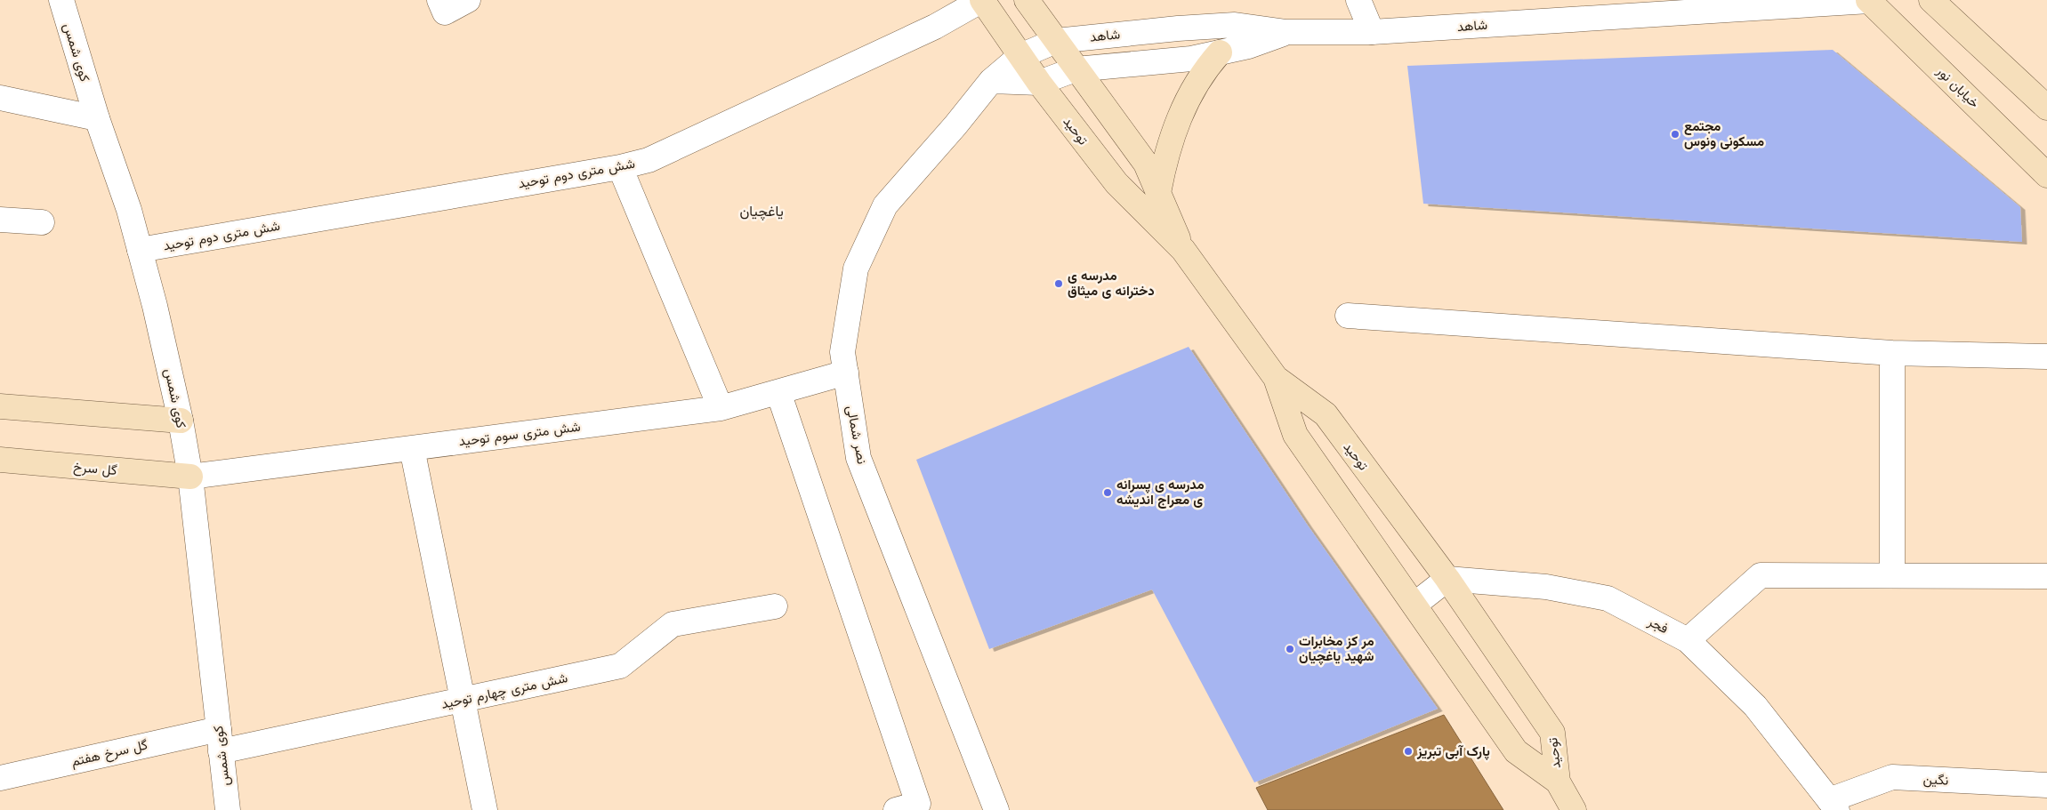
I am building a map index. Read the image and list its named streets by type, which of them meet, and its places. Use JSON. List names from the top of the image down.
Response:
{
  "streets": {
    "main road": ["خیابان نور", "توحید", "گل سرخ"],
    "street": [
      "شاهد",
      "کوی شمس",
      "شش متری دوم توحید",
      "شش متری سوم توحید",
      "نصر شمالی",
      "فجر",
      "شش متری چهارم توحید",
      "گل سرخ هفتم",
      "نگین"
    ]
  },
  "crossings": [
    ["شاهد", "خیابان نور"],
    ["شاهد", "توحید"],
    ["شاهد", "نصر شمالی"],
    ["کوی شمس", "شش متری دوم توحید"],
    ["کوی شمس", "شش متری سوم توحید"],
    ["کوی شمس", "گل سرخ"],
    ["کوی شمس", "شش متری چهارم توحید"],
    ["کوی شمس", "گل سرخ هفتم"],
    ["توحید", "شش متری دوم توحید"],
    ["توحید", "نصر شمالی"],
    ["توحید", "فجر"],
    ["شش متری سوم توحید", "نصر شمالی"],
    ["شش متری سوم توحید", "گل سرخ"],
    ["فجر", "نگین"],
    ["شش متری چهارم توحید", "گل سرخ هفتم"]
  ],
  "districts": ["یاغچیان"],
  "places": [
    "مجتمع مسکونی ونوس",
    "مدرسه ی دخترانه ی میثاق",
    "مدرسه ی پسرانه ی معراج اندیشه",
    "مر کز مخابرات شهید یاغچیان",
    "پارک آبی تبریز"
  ]
}
